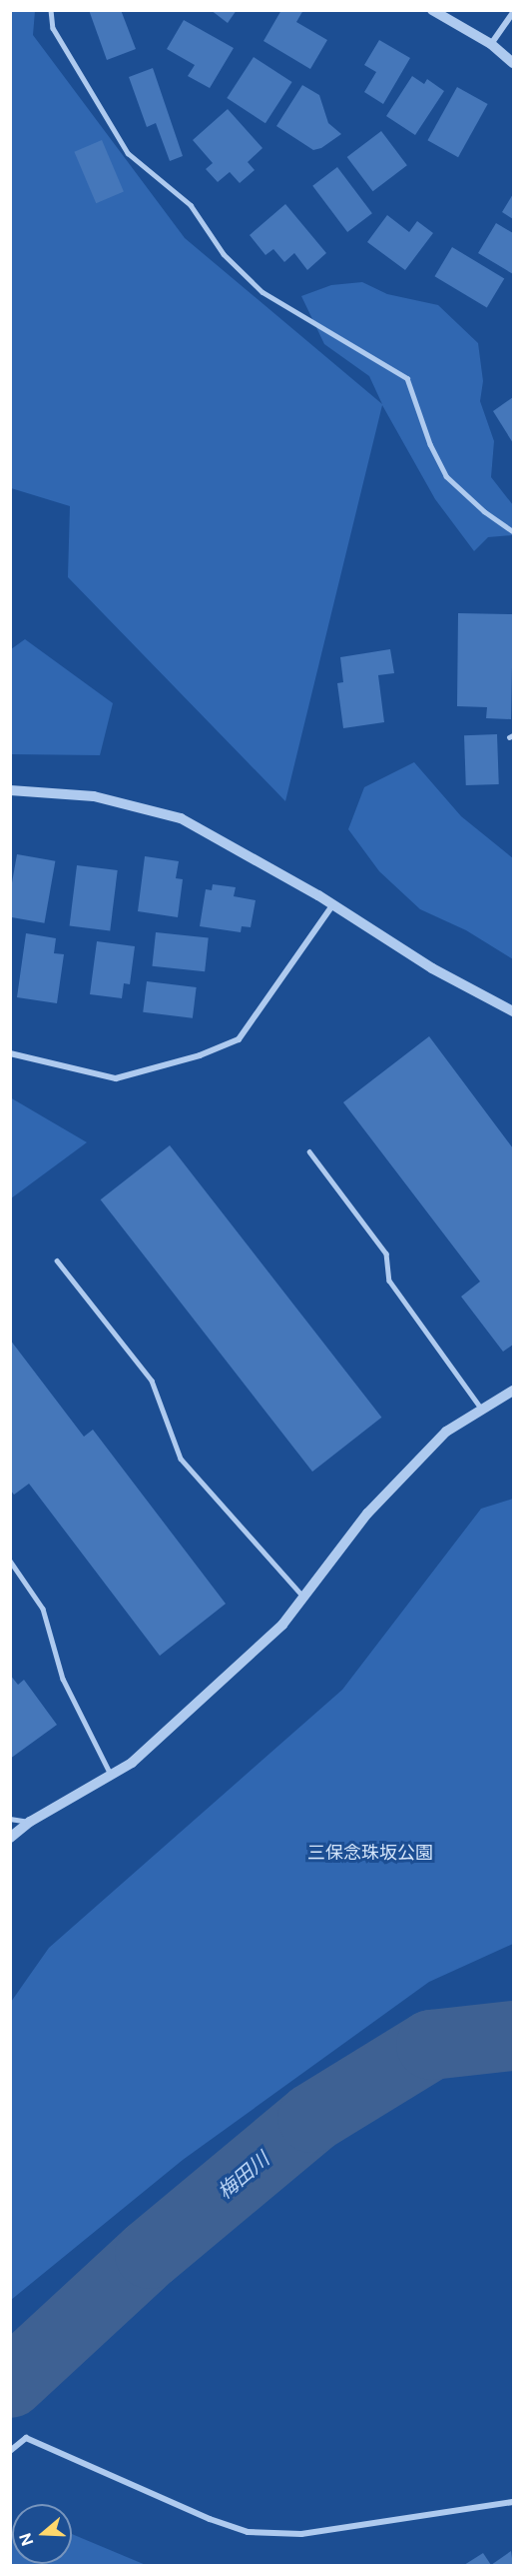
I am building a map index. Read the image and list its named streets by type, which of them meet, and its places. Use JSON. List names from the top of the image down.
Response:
{
  "water": ["梅田川"],
  "parks": ["三保念珠坂公園"],
  "north": "left"
}
